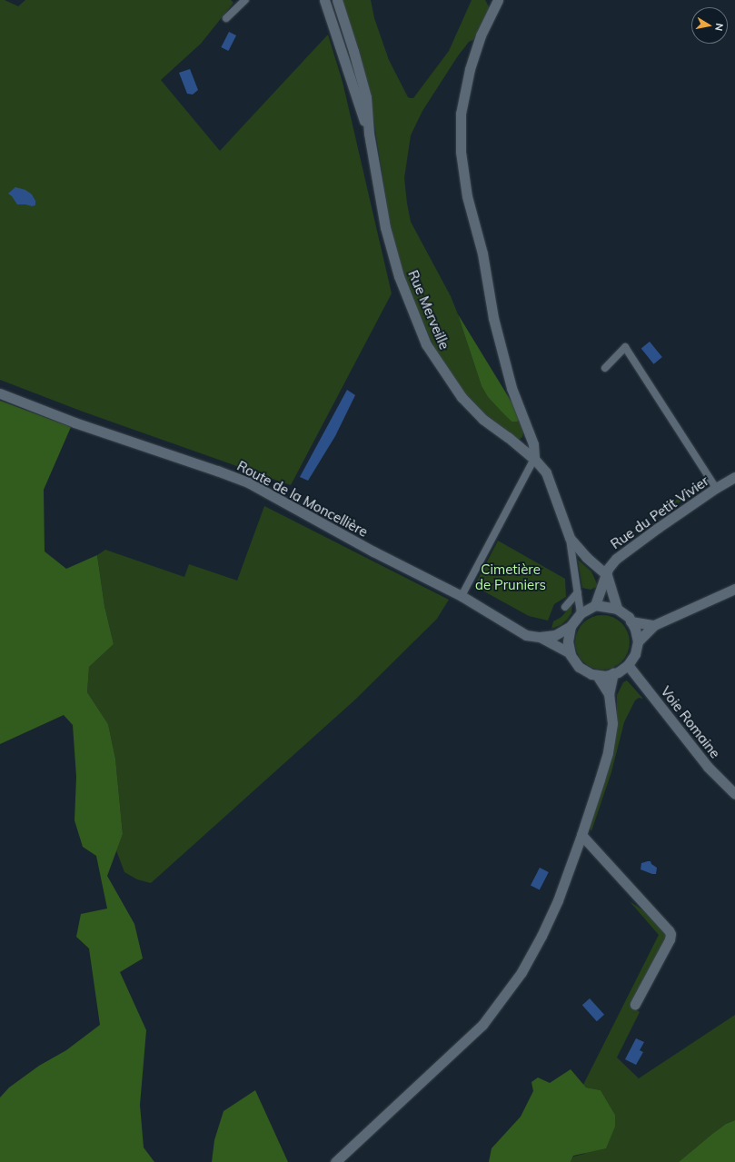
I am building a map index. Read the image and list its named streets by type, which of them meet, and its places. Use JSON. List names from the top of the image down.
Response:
{
  "streets": {
    "street": [
      "Rue Merveille",
      "Route de la Moncellière",
      "Rue du Petit Vivier",
      "Voie Romaine"
    ]
  },
  "crossings": [
    ["Route de la Moncellière", "Rue du Petit Vivier"],
    ["Route de la Moncellière", "Voie Romaine"],
    ["Rue du Petit Vivier", "Voie Romaine"]
  ],
  "parks": ["Cimetière de Pruniers"],
  "north": "right"
}
